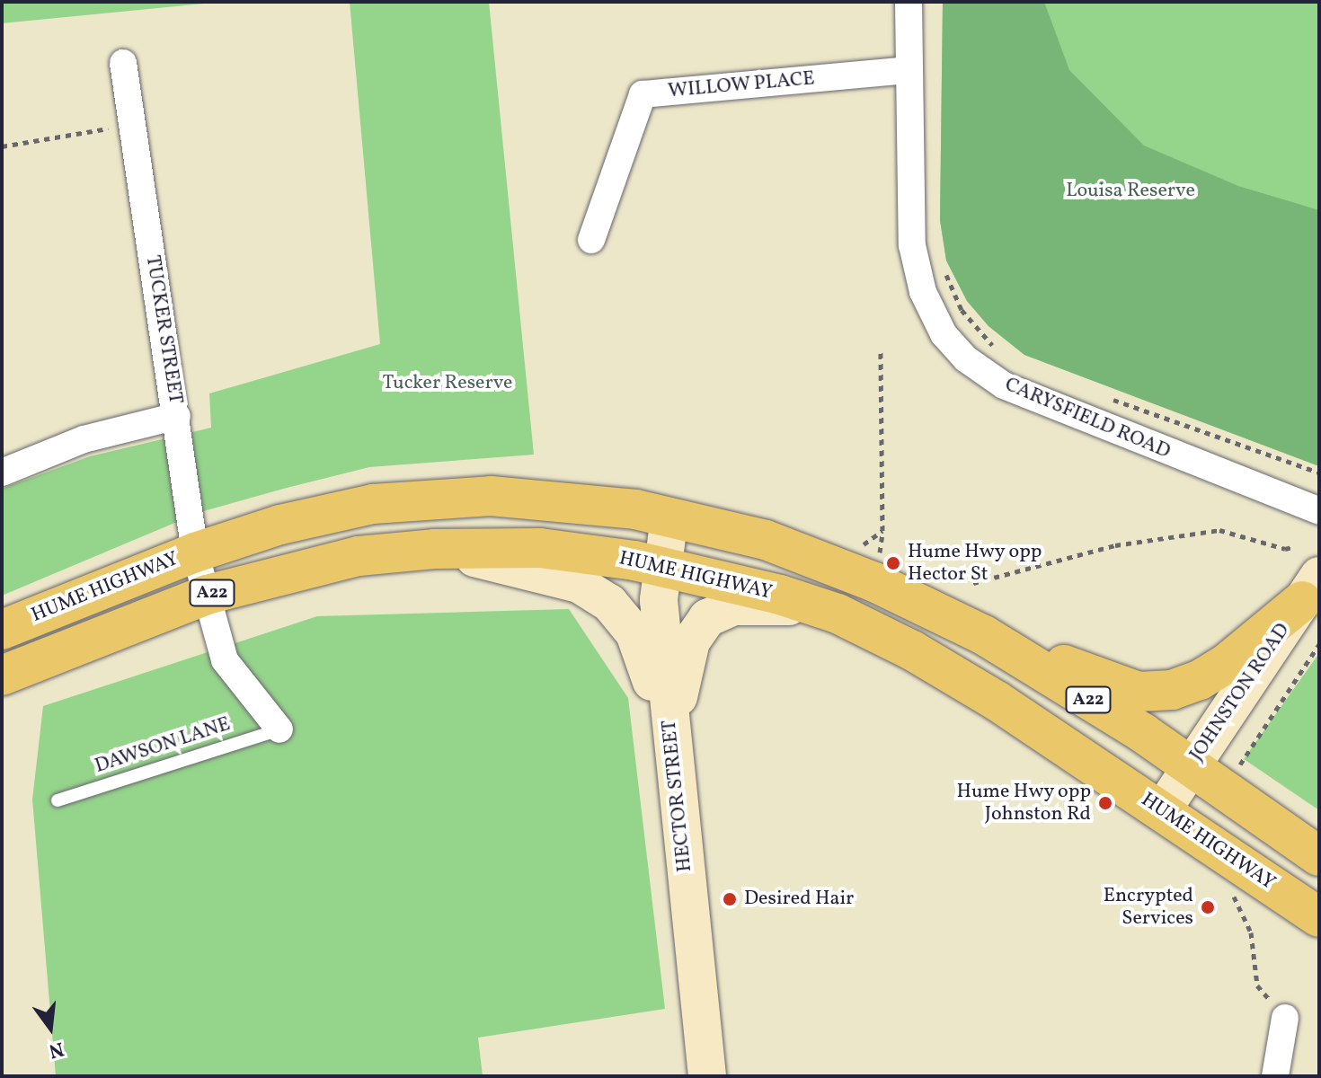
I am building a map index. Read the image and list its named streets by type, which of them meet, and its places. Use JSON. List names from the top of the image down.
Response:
{
  "streets": {
    "highway": ["HUME HIGHWAY", "A22"],
    "main road": ["JOHNSTON ROAD", "HECTOR STREET"],
    "street": ["WILLOW PLACE", "TUCKER STREET", "CARYSFIELD ROAD"],
    "lane": ["DAWSON LANE"]
  },
  "crossings": [
    ["WILLOW PLACE", "CARYSFIELD ROAD"],
    ["TUCKER STREET", "HUME HIGHWAY"],
    ["TUCKER STREET", "DAWSON LANE"],
    ["HUME HIGHWAY", "JOHNSTON ROAD"],
    ["HUME HIGHWAY", "HECTOR STREET"]
  ],
  "parks": ["Louisa Reserve", "Tucker Reserve"],
  "places": [
    "Hume Hwy opp Hector St",
    "Hume Hwy opp Johnston Rd",
    "Desired Hair",
    "Encrypted Services"
  ],
  "north": "bottom"
}
